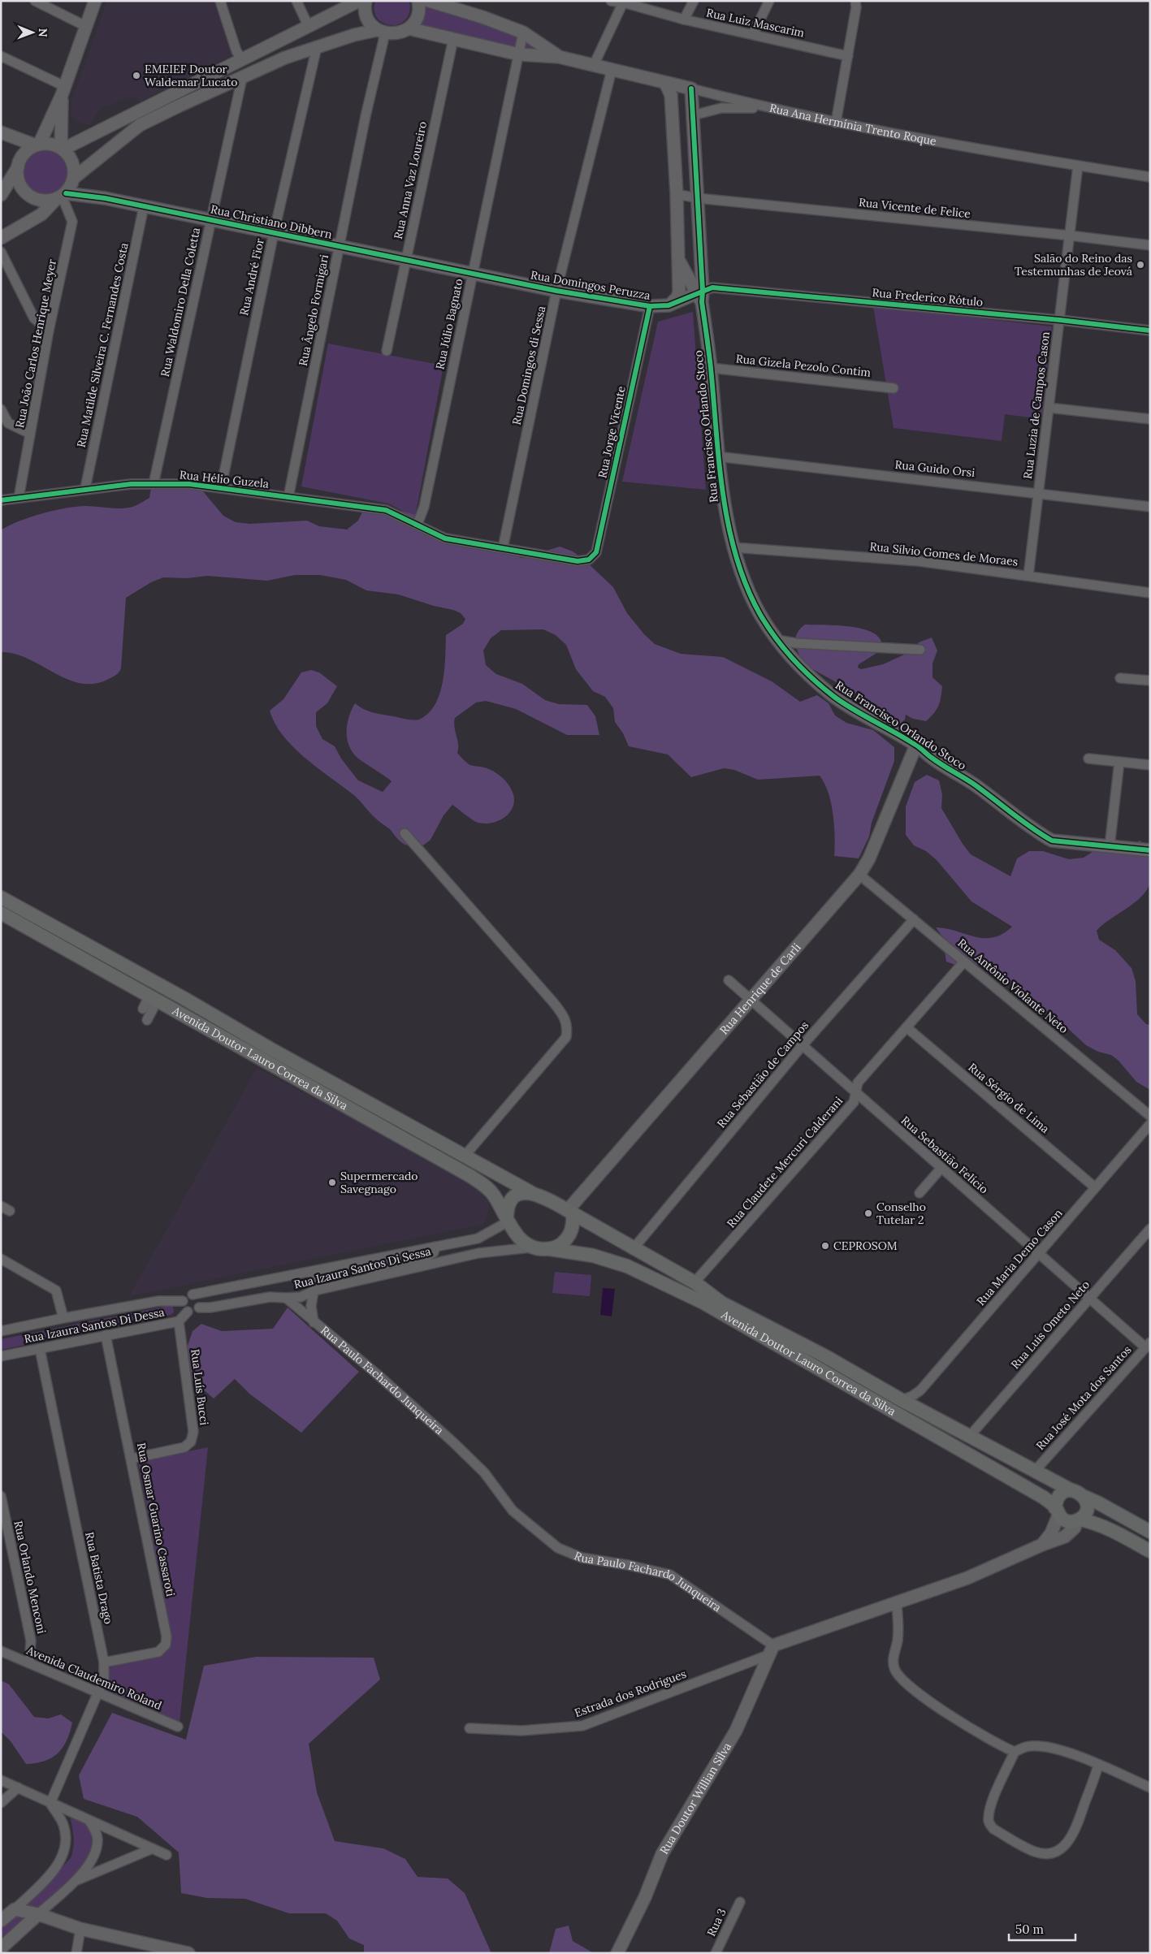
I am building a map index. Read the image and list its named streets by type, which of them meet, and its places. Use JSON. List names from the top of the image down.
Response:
{
  "streets": {
    "main road": ["Avenida Doutor Lauro Correa da Silva"],
    "street": [
      "Rua Luiz Mascarim",
      "Rua Ana Hermínia Trento Roque",
      "Rua Anna Vaz Loureiro",
      "Rua Vicente de Felice",
      "Rua Christiano Dibbern",
      "Rua André Fior",
      "Rua Domingos Peruzza",
      "Rua Frederico Rótulo",
      "Rua Waldomiro Della Coletta",
      "Rua Ângelo Formigari",
      "Rua Júlio Bagnato",
      "Rua João Carlos Henrique Meyer",
      "Rua Matilde Silveira C. Fernandes Costa",
      "Rua Domingos di Sessa",
      "Rua Gizela Pezolo Contim",
      "Rua Luzia de Campos Cason",
      "Rua Francisco Orlando Stoco",
      "Rua Jorge Vicente",
      "Rua Guido Orsi",
      "Rua Hélio Guzela",
      "Rua Sílvio Gomes de Moraes",
      "Rua Antônio Violante Neto",
      "Rua Henrique de Carli",
      "Rua Sebastião de Campos",
      "Rua Sérgio de Lima",
      "Rua Sebastião Felício",
      "Rua Claudete Mercuri Calderani",
      "Rua Maria Demo Cason",
      "Rua Izaura Santos Di Sessa",
      "Rua Luís Ometo Neto",
      "Rua Izaura Santos Di Dessa",
      "Rua Paulo Fachardo Junqueira",
      "Rua Luís Bucci",
      "Rua José Mota dos Santos",
      "Rua Osmar Guarino Cassaroti",
      "Rua Orlando Menconi",
      "Rua Batista Drago",
      "Avenida Claudemiro Roland",
      "Estrada dos Rodrigues",
      "Rua Doutor Willian Silva",
      "Rua 3"
    ]
  },
  "crossings": [
    ["Rua Ana Hermínia Trento Roque", "Rua Anna Vaz Loureiro"],
    ["Rua Ana Hermínia Trento Roque", "Rua Júlio Bagnato"],
    ["Rua Ana Hermínia Trento Roque", "Rua Domingos di Sessa"],
    ["Rua Ana Hermínia Trento Roque", "Rua Luzia de Campos Cason"],
    ["Rua Ana Hermínia Trento Roque", "Rua Francisco Orlando Stoco"],
    ["Rua Anna Vaz Loureiro", "Rua Christiano Dibbern"],
    ["Rua Vicente de Felice", "Rua Luzia de Campos Cason"],
    ["Rua Vicente de Felice", "Rua Francisco Orlando Stoco"],
    ["Rua Christiano Dibbern", "Rua André Fior"],
    ["Rua Christiano Dibbern", "Rua Domingos Peruzza"],
    ["Rua Christiano Dibbern", "Rua Waldomiro Della Coletta"],
    ["Rua Christiano Dibbern", "Rua Ângelo Formigari"],
    ["Rua Christiano Dibbern", "Rua Júlio Bagnato"],
    ["Rua Christiano Dibbern", "Rua João Carlos Henrique Meyer"],
    ["Rua Christiano Dibbern", "Rua Matilde Silveira C. Fernandes Costa"],
    ["Rua André Fior", "Rua Hélio Guzela"],
    ["Rua Domingos Peruzza", "Rua Frederico Rótulo"],
    ["Rua Domingos Peruzza", "Rua Júlio Bagnato"],
    ["Rua Domingos Peruzza", "Rua Domingos di Sessa"],
    ["Rua Domingos Peruzza", "Rua Francisco Orlando Stoco"],
    ["Rua Domingos Peruzza", "Rua Jorge Vicente"],
    ["Rua Frederico Rótulo", "Rua Luzia de Campos Cason"],
    ["Rua Frederico Rótulo", "Rua Francisco Orlando Stoco"],
    ["Rua Waldomiro Della Coletta", "Rua Hélio Guzela"],
    ["Rua Ângelo Formigari", "Rua Hélio Guzela"],
    ["Rua Júlio Bagnato", "Rua Hélio Guzela"],
    ["Rua João Carlos Henrique Meyer", "Rua Hélio Guzela"],
    ["Rua Matilde Silveira C. Fernandes Costa", "Rua Hélio Guzela"],
    ["Rua Domingos di Sessa", "Rua Hélio Guzela"],
    ["Rua Gizela Pezolo Contim", "Rua Francisco Orlando Stoco"],
    ["Rua Luzia de Campos Cason", "Rua Guido Orsi"],
    ["Rua Luzia de Campos Cason", "Rua Sílvio Gomes de Moraes"],
    ["Rua Francisco Orlando Stoco", "Rua Guido Orsi"],
    ["Rua Francisco Orlando Stoco", "Rua Sílvio Gomes de Moraes"],
    ["Rua Francisco Orlando Stoco", "Rua Henrique de Carli"],
    ["Rua Jorge Vicente", "Rua Hélio Guzela"],
    ["Rua Antônio Violante Neto", "Rua Henrique de Carli"],
    ["Rua Antônio Violante Neto", "Rua Sebastião de Campos"],
    ["Rua Antônio Violante Neto", "Rua Claudete Mercuri Calderani"],
    ["Rua Henrique de Carli", "Avenida Doutor Lauro Correa da Silva"],
    ["Rua Henrique de Carli", "Rua Sebastião Felício"],
    ["Rua Henrique de Carli", "Rua Izaura Santos Di Sessa"],
    ["Avenida Doutor Lauro Correa da Silva", "Rua Sebastião de Campos"],
    ["Avenida Doutor Lauro Correa da Silva", "Rua Claudete Mercuri Calderani"],
    ["Avenida Doutor Lauro Correa da Silva", "Rua Maria Demo Cason"],
    ["Avenida Doutor Lauro Correa da Silva", "Rua Izaura Santos Di Sessa"],
    ["Avenida Doutor Lauro Correa da Silva", "Rua Luís Ometo Neto"],
    ["Avenida Doutor Lauro Correa da Silva", "Rua José Mota dos Santos"],
    ["Rua Sebastião de Campos", "Rua Sebastião Felício"],
    ["Rua Sérgio de Lima", "Rua Claudete Mercuri Calderani"],
    ["Rua Sérgio de Lima", "Rua Maria Demo Cason"],
    ["Rua Sebastião Felício", "Rua Claudete Mercuri Calderani"],
    ["Rua Sebastião Felício", "Rua Maria Demo Cason"],
    ["Rua Sebastião Felício", "Rua Luís Ometo Neto"],
    ["Rua Sebastião Felício", "Rua José Mota dos Santos"],
    ["Rua Izaura Santos Di Sessa", "Rua Izaura Santos Di Dessa"],
    ["Rua Izaura Santos Di Sessa", "Rua Paulo Fachardo Junqueira"],
    ["Rua Izaura Santos Di Dessa", "Rua Luís Bucci"],
    ["Rua Izaura Santos Di Dessa", "Rua Osmar Guarino Cassaroti"],
    ["Rua Izaura Santos Di Dessa", "Rua Batista Drago"],
    ["Rua Paulo Fachardo Junqueira", "Estrada dos Rodrigues"],
    ["Rua Paulo Fachardo Junqueira", "Rua Doutor Willian Silva"],
    ["Rua Luís Bucci", "Rua Osmar Guarino Cassaroti"],
    ["Rua Osmar Guarino Cassaroti", "Rua Batista Drago"],
    ["Rua Orlando Menconi", "Avenida Claudemiro Roland"],
    ["Rua Batista Drago", "Avenida Claudemiro Roland"],
    ["Estrada dos Rodrigues", "Rua Doutor Willian Silva"]
  ],
  "places": [
    "EMEIEF Doutor Waldemar Lucato",
    "Salão do Reino das Testemunhas de Jeová",
    "Supermercado Savegnago",
    "Conselho Tutelar 2",
    "CEPROSOM"
  ],
  "scale_bar": "50 m",
  "north": "right"
}
